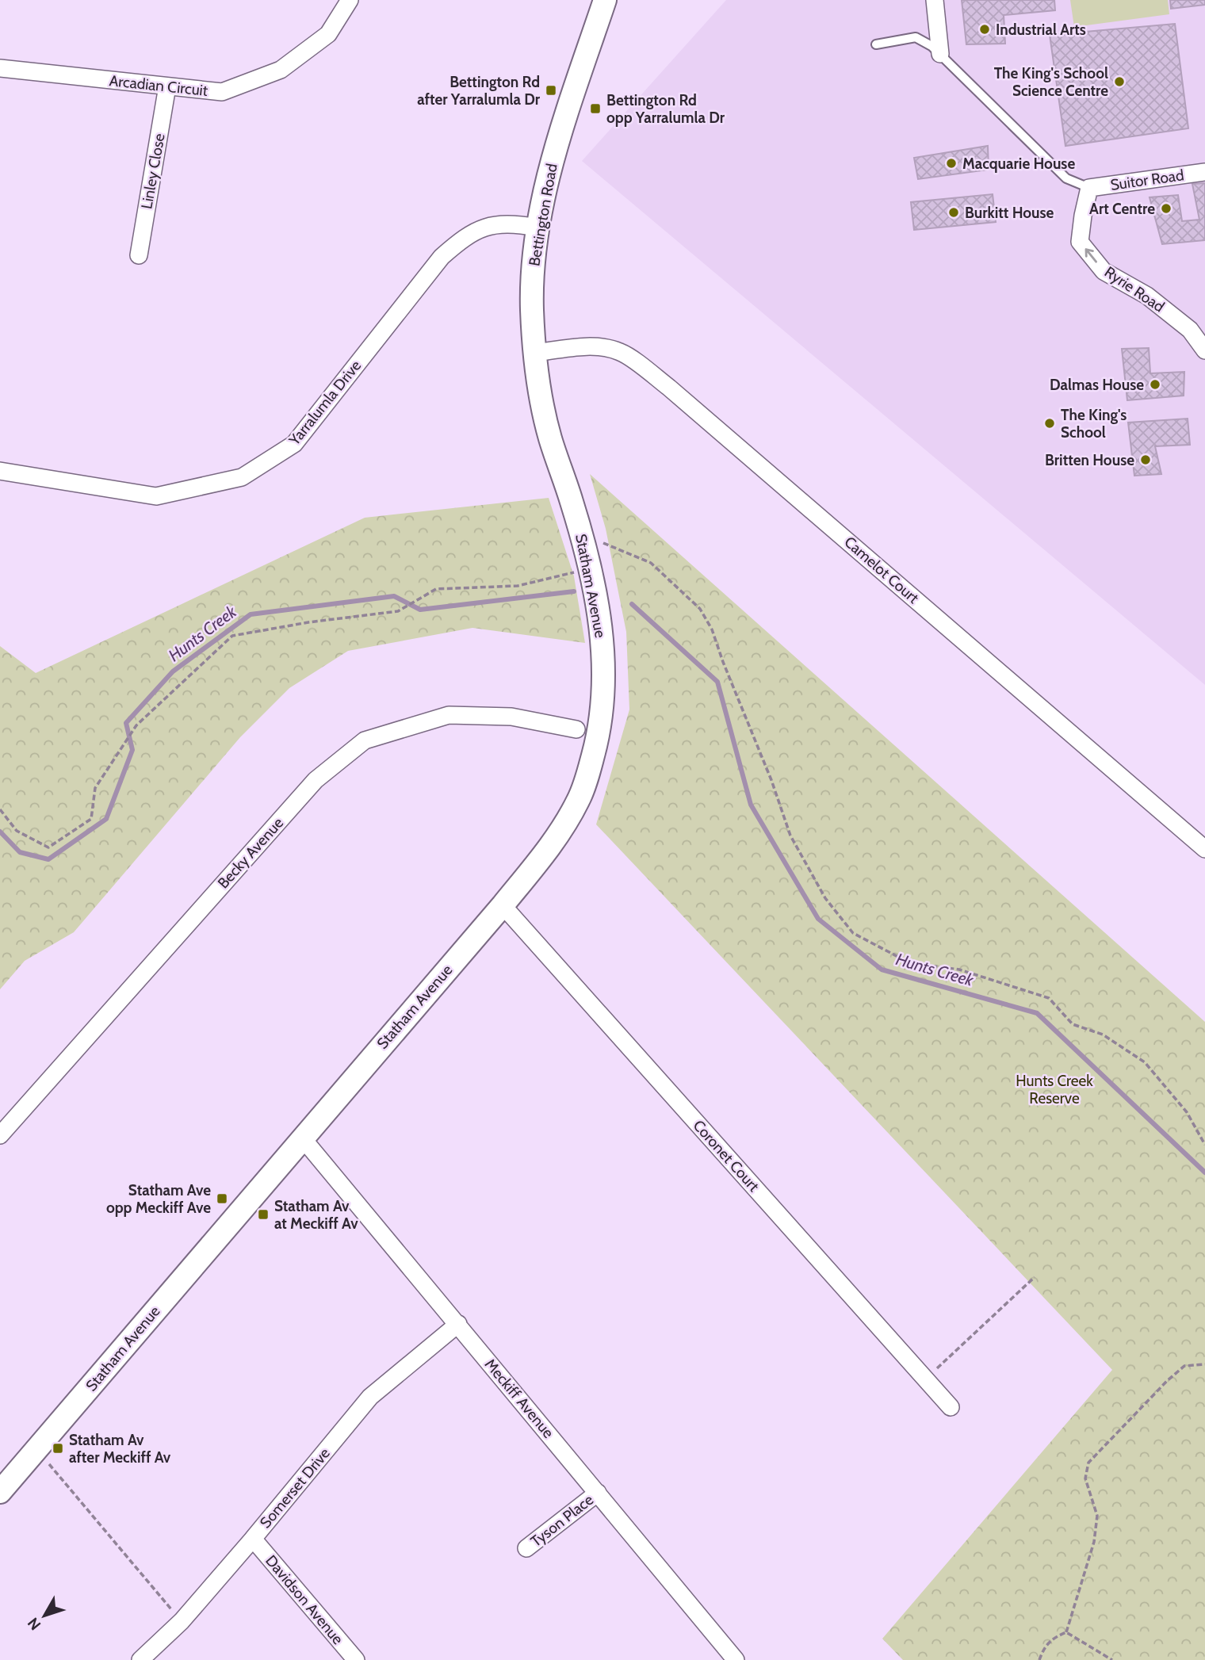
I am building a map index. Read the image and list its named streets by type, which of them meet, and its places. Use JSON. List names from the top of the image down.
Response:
{
  "streets": {
    "main road": ["Bettington Road", "Statham Avenue"],
    "street": [
      "Arcadian Circuit",
      "Linley Close",
      "Suitor Road",
      "Ryrie Road",
      "Yarralumla Drive",
      "Camelot Court",
      "Becky Avenue",
      "Coronet Court",
      "Meckiff Avenue",
      "Somerset Drive",
      "Tyson Place",
      "Davidson Avenue"
    ]
  },
  "crossings": [
    ["Arcadian Circuit", "Linley Close"],
    ["Suitor Road", "Ryrie Road"],
    ["Bettington Road", "Yarralumla Drive"],
    ["Bettington Road", "Camelot Court"],
    ["Bettington Road", "Statham Avenue"],
    ["Statham Avenue", "Coronet Court"],
    ["Statham Avenue", "Meckiff Avenue"],
    ["Meckiff Avenue", "Somerset Drive"],
    ["Meckiff Avenue", "Tyson Place"],
    ["Somerset Drive", "Davidson Avenue"]
  ],
  "one_way": ["Ryrie Road"],
  "water": ["Hunts Creek"],
  "parks": ["Hunts Creek Reserve"],
  "places": {
    "other": [
      "Industrial Arts",
      "The King's School Science Centre",
      "Macquarie House",
      "Art Centre",
      "Burkitt House",
      "Dalmas House",
      "The King's School",
      "Britten House"
    ],
    "transit": [
      "Bettington Rd after Yarralumla Dr",
      "Bettington Rd opp Yarralumla Dr",
      "Statham Ave opp Meckiff Ave",
      "Statham Av at Meckiff Av",
      "Statham Av after Meckiff Av"
    ]
  },
  "north": "bottom left"
}
